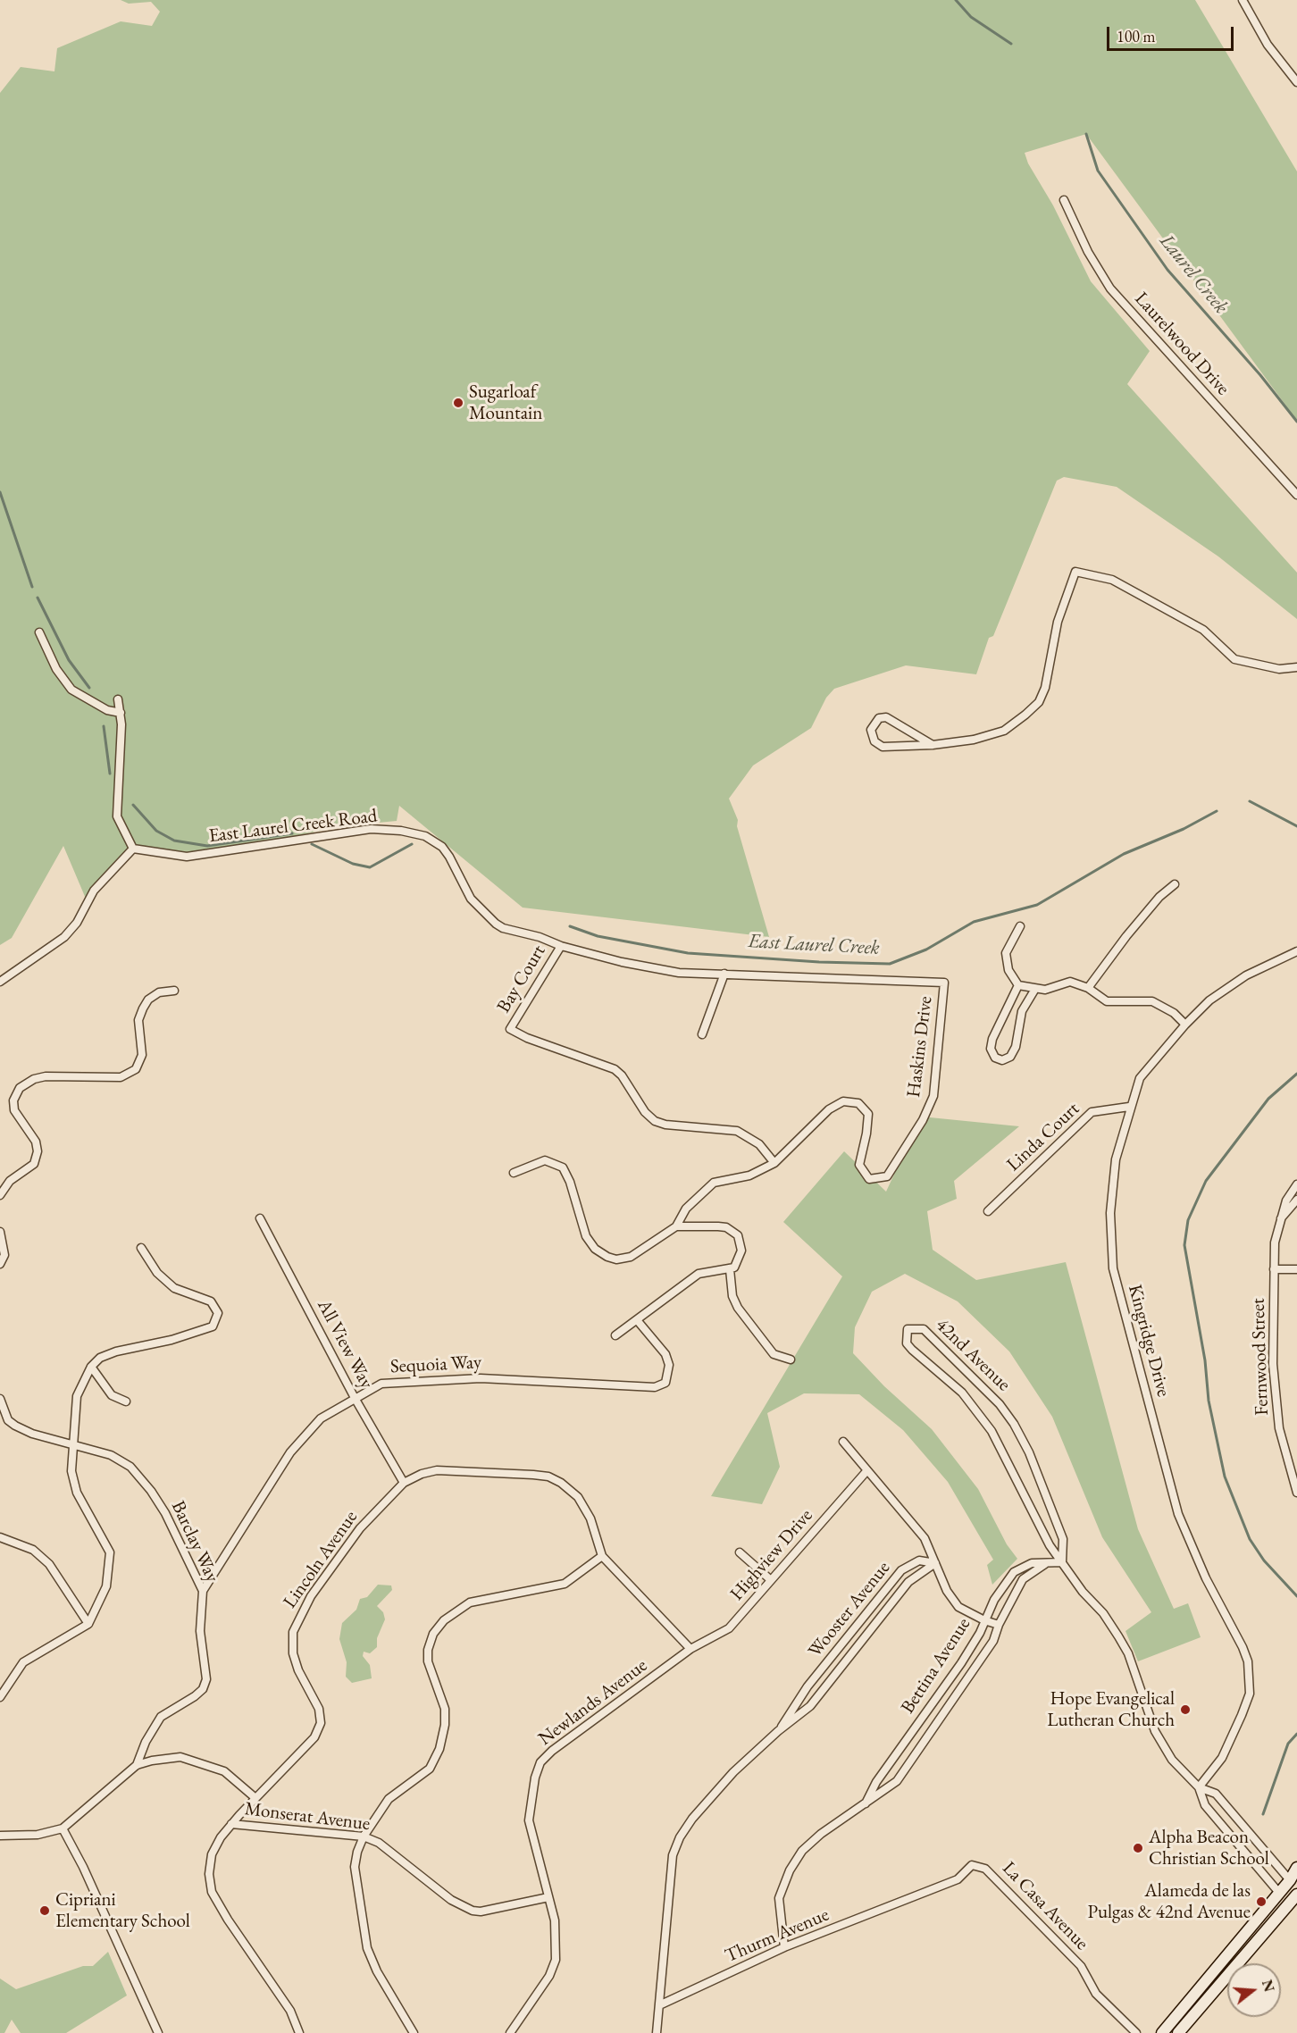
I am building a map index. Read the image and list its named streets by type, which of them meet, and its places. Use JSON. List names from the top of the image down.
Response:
{
  "streets": {
    "main road": ["42nd Avenue"],
    "street": [
      "Laurelwood Drive",
      "East Laurel Creek Road",
      "Bay Court",
      "Haskins Drive",
      "Linda Court",
      "Kingridge Drive",
      "All View Way",
      "Fernwood Street",
      "Sequoia Way",
      "Barclay Way",
      "Highview Drive",
      "Lincoln Avenue",
      "Wooster Avenue",
      "Bettina Avenue",
      "Newlands Avenue",
      "Monserat Avenue",
      "La Casa Avenue",
      "Thurm Avenue"
    ]
  },
  "crossings": [
    ["East Laurel Creek Road", "Bay Court"],
    ["East Laurel Creek Road", "Haskins Drive"],
    ["Bay Court", "Haskins Drive"],
    ["Linda Court", "Kingridge Drive"],
    ["Kingridge Drive", "42nd Avenue"],
    ["All View Way", "Sequoia Way"],
    ["All View Way", "Lincoln Avenue"],
    ["42nd Avenue", "Bettina Avenue"],
    ["Sequoia Way", "Barclay Way"],
    ["Barclay Way", "Monserat Avenue"],
    ["Highview Drive", "Lincoln Avenue"],
    ["Highview Drive", "Newlands Avenue"],
    ["Lincoln Avenue", "Newlands Avenue"],
    ["Lincoln Avenue", "Monserat Avenue"],
    ["Wooster Avenue", "Thurm Avenue"],
    ["Bettina Avenue", "Thurm Avenue"],
    ["Newlands Avenue", "Monserat Avenue"],
    ["La Casa Avenue", "Thurm Avenue"]
  ],
  "water": ["Laurel Creek", "East Laurel Creek"],
  "places": [
    "Sugarloaf Mountain",
    "Hope Evangelical Lutheran Church",
    "Alpha Beacon Christian School",
    "Alameda de las Pulgas & 42nd Avenue",
    "Cipriani Elementary School"
  ],
  "scale_bar": "100 m",
  "north": "right"
}
